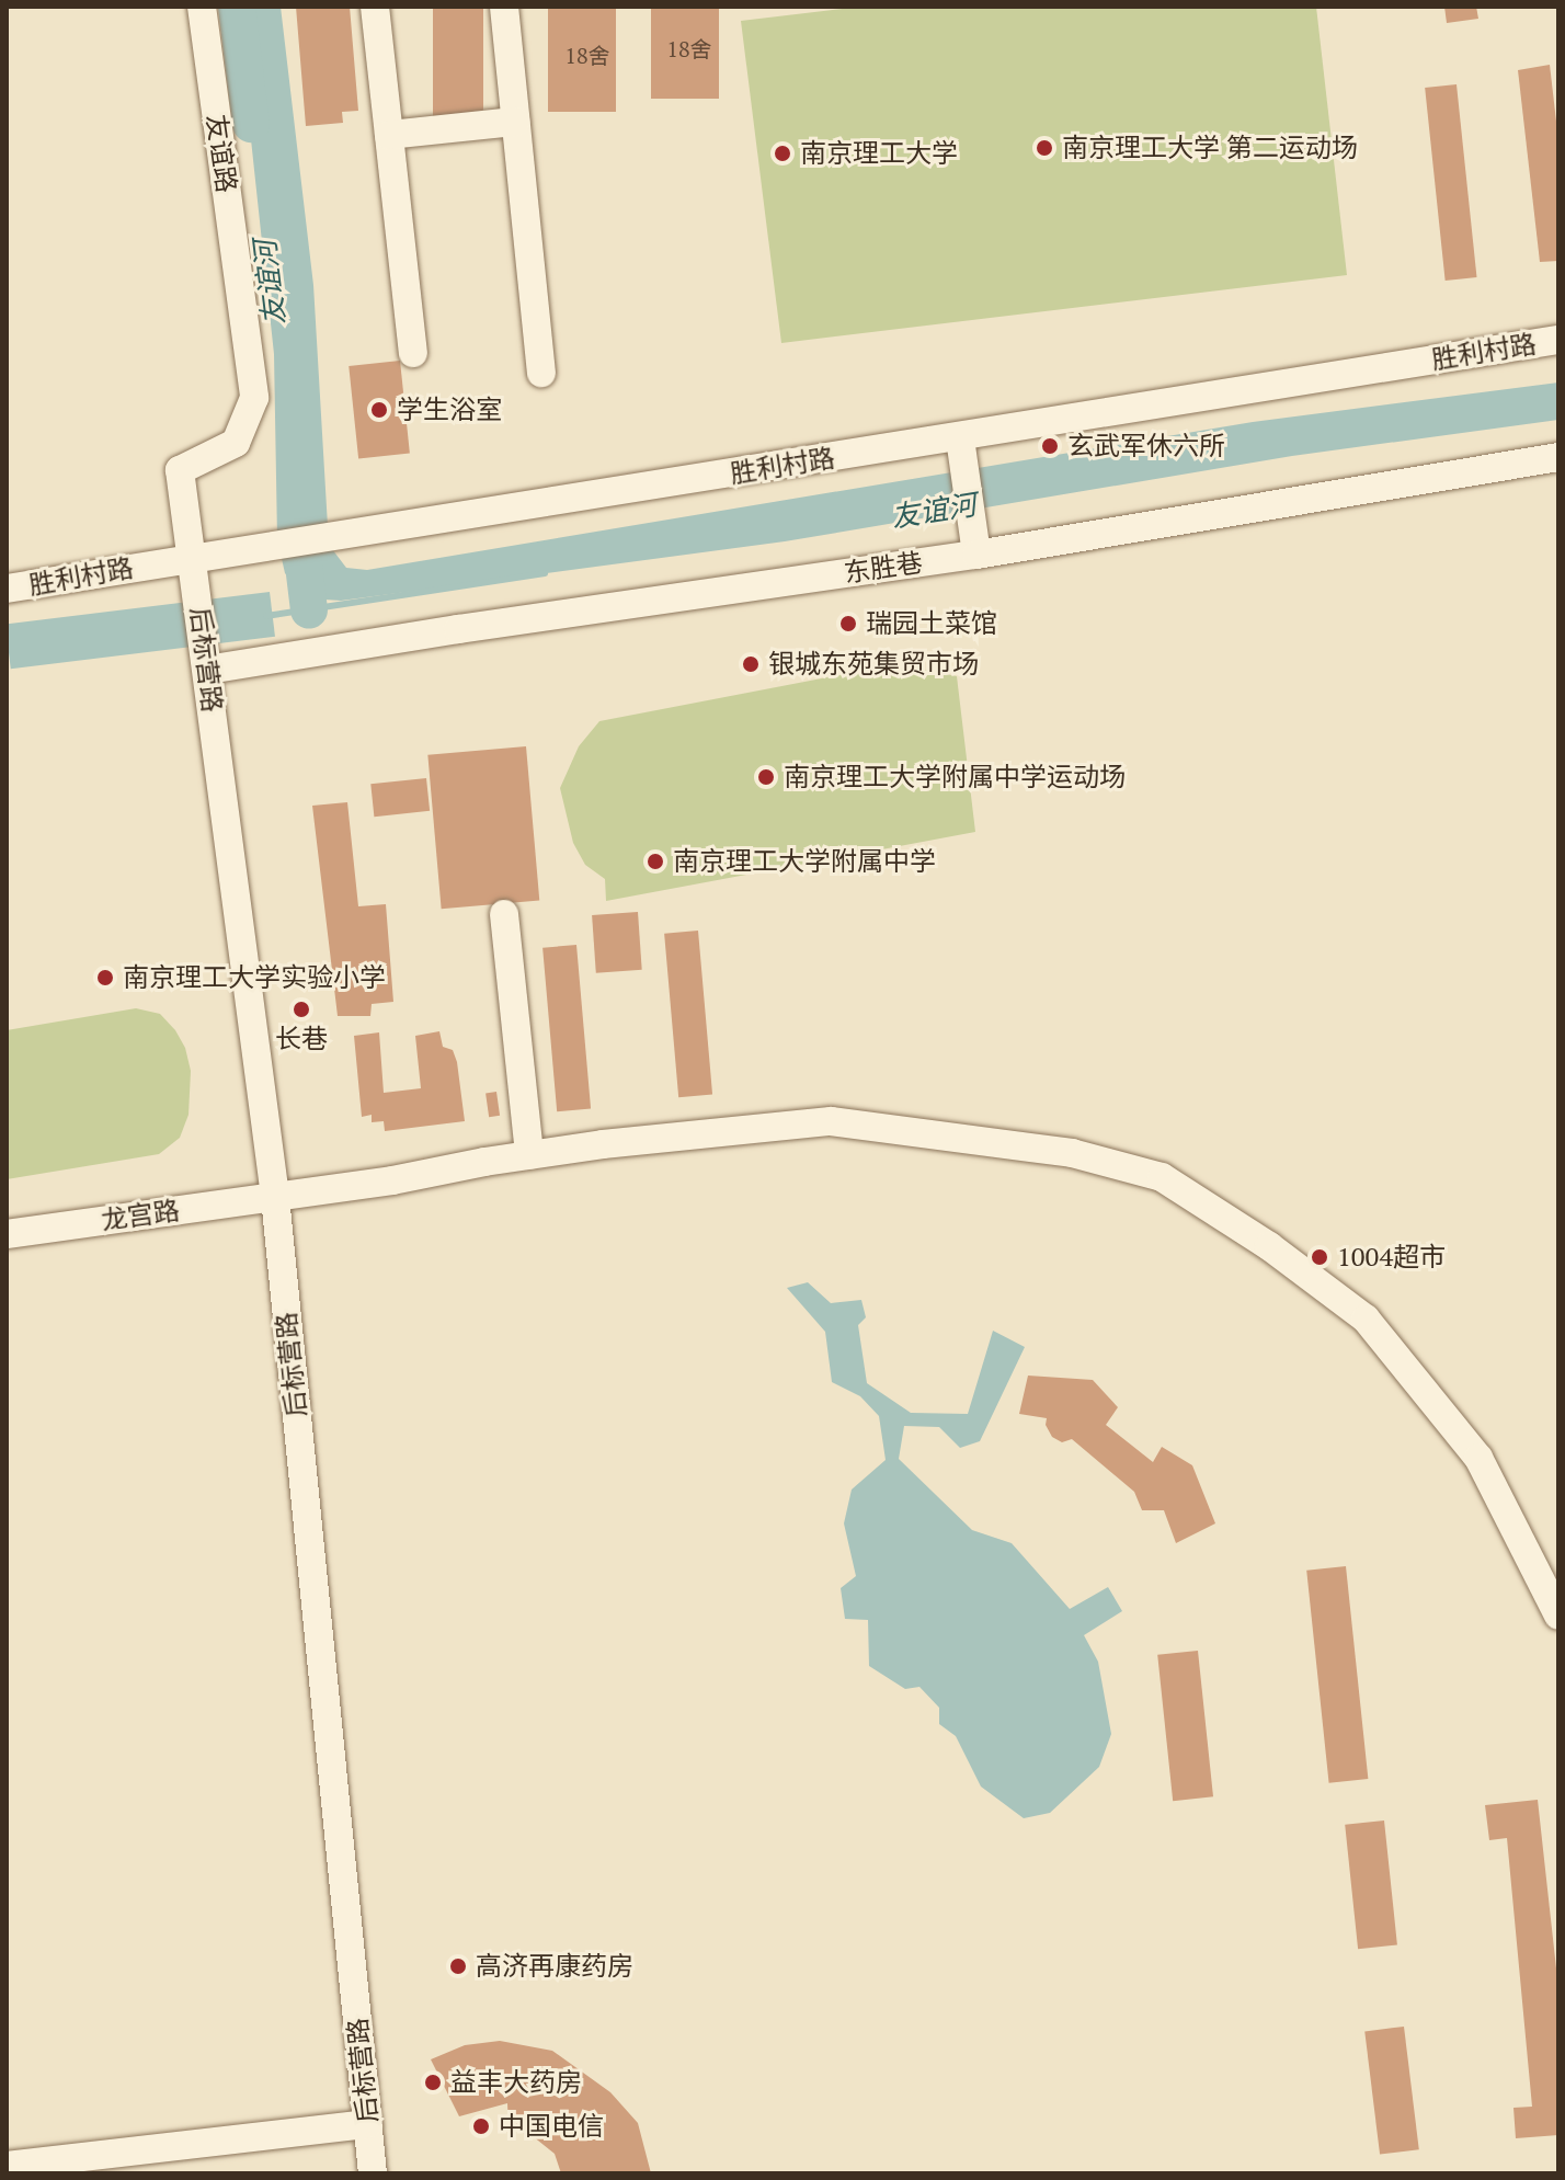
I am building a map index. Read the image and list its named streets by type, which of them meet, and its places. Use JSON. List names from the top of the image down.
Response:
{
  "streets": {
    "street": [
      "友谊路",
      "胜利村路",
      "东胜巷",
      "后标营路",
      "龙宫路"
    ]
  },
  "crossings": [
    ["友谊路", "后标营路"],
    ["胜利村路", "后标营路"],
    ["东胜巷", "后标营路"],
    ["后标营路", "龙宫路"]
  ],
  "water": ["友谊河"],
  "places": [
    "南京理工大学 第二运动场",
    "南京理工大学",
    "学生浴室",
    "玄武军休六所",
    "瑞园土菜馆",
    "银城东苑集贸市场",
    "南京理工大学附属中学运动场",
    "南京理工大学附属中学",
    "南京理工大学实验小学",
    "长巷",
    "1004超市",
    "高济再康药房",
    "益丰大药房",
    "中国电信"
  ],
  "house_numbers": ["18舍", "18舍"]
}
